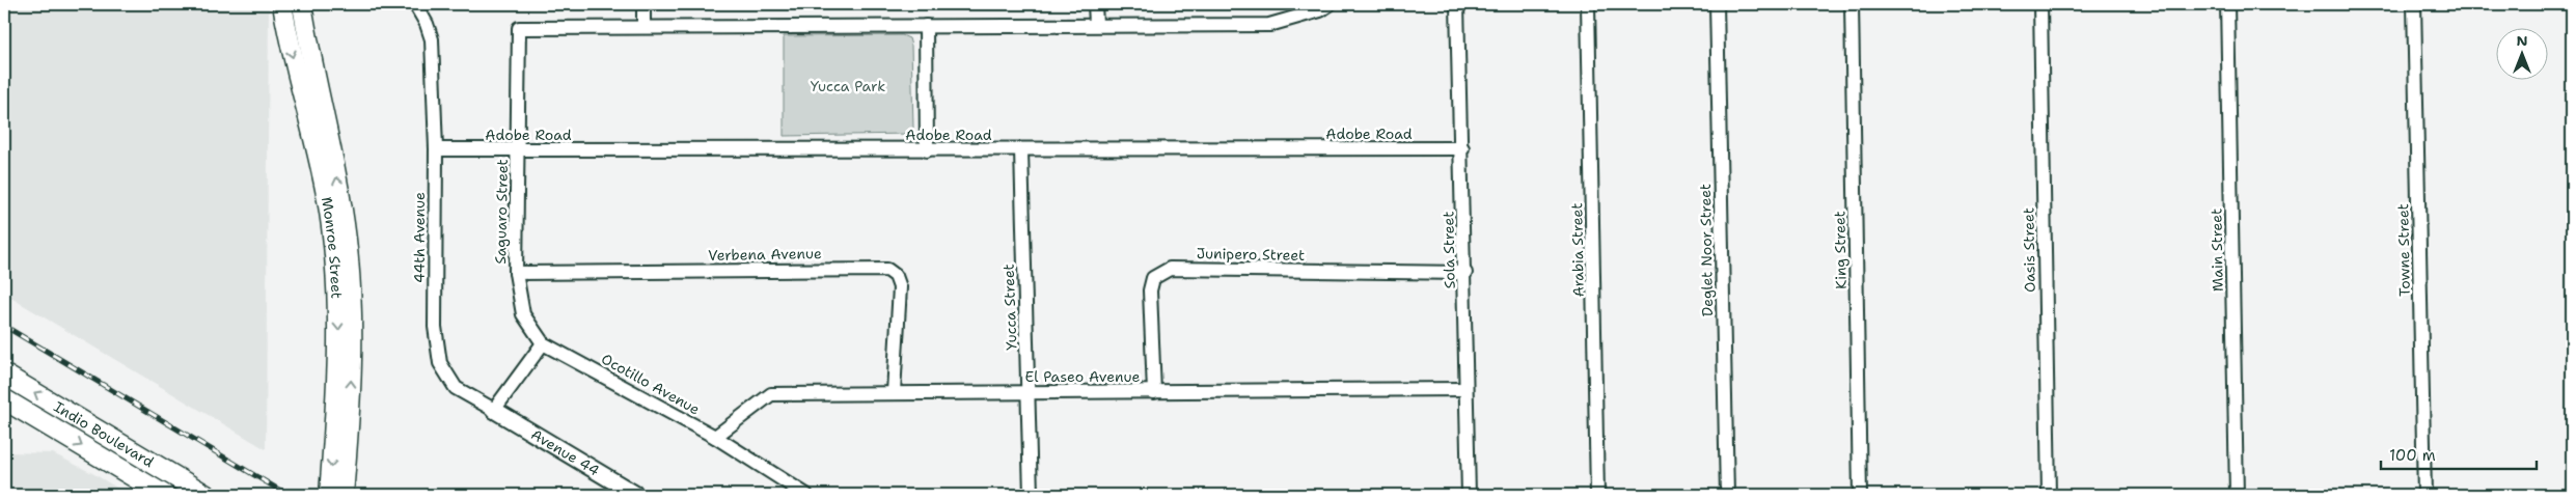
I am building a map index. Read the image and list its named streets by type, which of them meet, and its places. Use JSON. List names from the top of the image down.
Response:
{
  "streets": {
    "main road": ["Monroe Street", "Indio Boulevard"],
    "street": [
      "Adobe Road",
      "Saguaro Street",
      "44th Avenue",
      "Sola Street",
      "Arabia Street",
      "Deglet Noor Street",
      "King Street",
      "Oasis Street",
      "Main Street",
      "Towne Street",
      "Verbena Avenue",
      "Junipero Street",
      "Yucca Street",
      "El Paseo Avenue",
      "Ocotillo Avenue",
      "Avenue 44"
    ]
  },
  "crossings": [
    ["Adobe Road", "Saguaro Street"],
    ["Adobe Road", "44th Avenue"],
    ["Adobe Road", "Sola Street"],
    ["Adobe Road", "Yucca Street"],
    ["Saguaro Street", "Verbena Avenue"],
    ["Saguaro Street", "Ocotillo Avenue"],
    ["44th Avenue", "Avenue 44"],
    ["Sola Street", "Junipero Street"],
    ["Sola Street", "El Paseo Avenue"],
    ["Verbena Avenue", "El Paseo Avenue"],
    ["Verbena Avenue", "Ocotillo Avenue"],
    ["Junipero Street", "El Paseo Avenue"],
    ["Yucca Street", "El Paseo Avenue"],
    ["El Paseo Avenue", "Ocotillo Avenue"]
  ],
  "parks": ["Yucca Park"],
  "scale_bar": "100 m",
  "north": "top"
}
